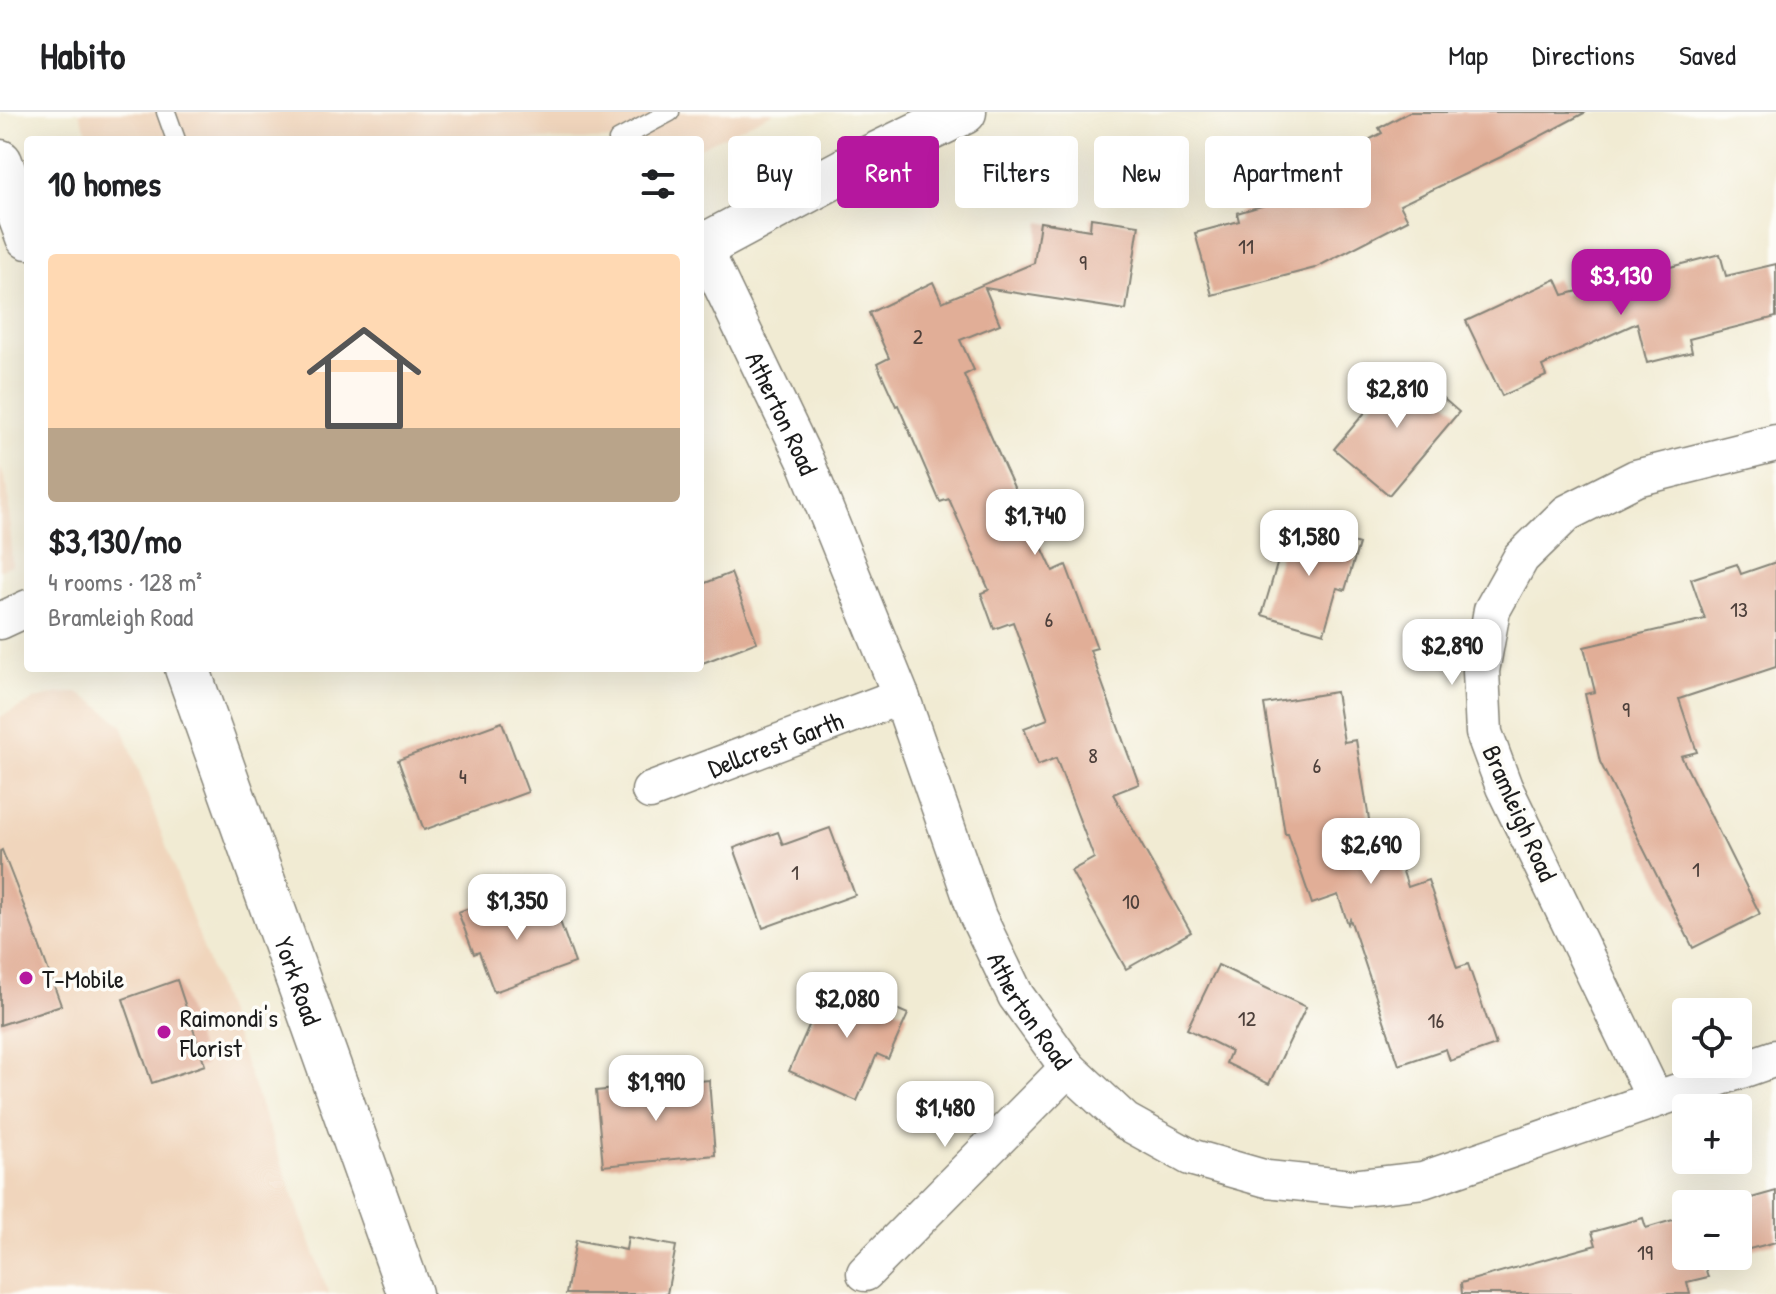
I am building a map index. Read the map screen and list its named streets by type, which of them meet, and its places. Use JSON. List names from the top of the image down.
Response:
{
  "streets": {
    "main road": ["York Road"],
    "street": ["Atherton Road", "Dellcrest Garth", "Bramleigh Road"]
  },
  "crossings": [
    ["Atherton Road", "Dellcrest Garth"],
    ["Atherton Road", "Bramleigh Road"]
  ],
  "places": ["T-Mobile", "Raimondi's Florist"],
  "house_numbers": [
    "11",
    "9",
    "2",
    "13",
    "6",
    "9",
    "8",
    "6",
    "4",
    "1",
    "1",
    "10",
    "12",
    "16",
    "19"
  ],
  "page": {
    "header": "Habito",
    "nav": ["Map", "Directions", "Saved"],
    "chip": [
      "Buy",
      "Rent",
      "Filters",
      "New",
      "Apartment"
    ],
    "heading": "10 homes",
    "list": [
      {
        "name": "$3,130/mo",
        "note": "4 rooms · 128 m² · Bramleigh Road"
      }
    ],
    "price": [
      "$3,130",
      "$2,810",
      "$1,740",
      "$1,580",
      "$2,890",
      "$2,690",
      "$1,350",
      "$2,080",
      "$1,990",
      "$1,480"
    ],
    "map_buttons": ["+", "−"]
  }
}
